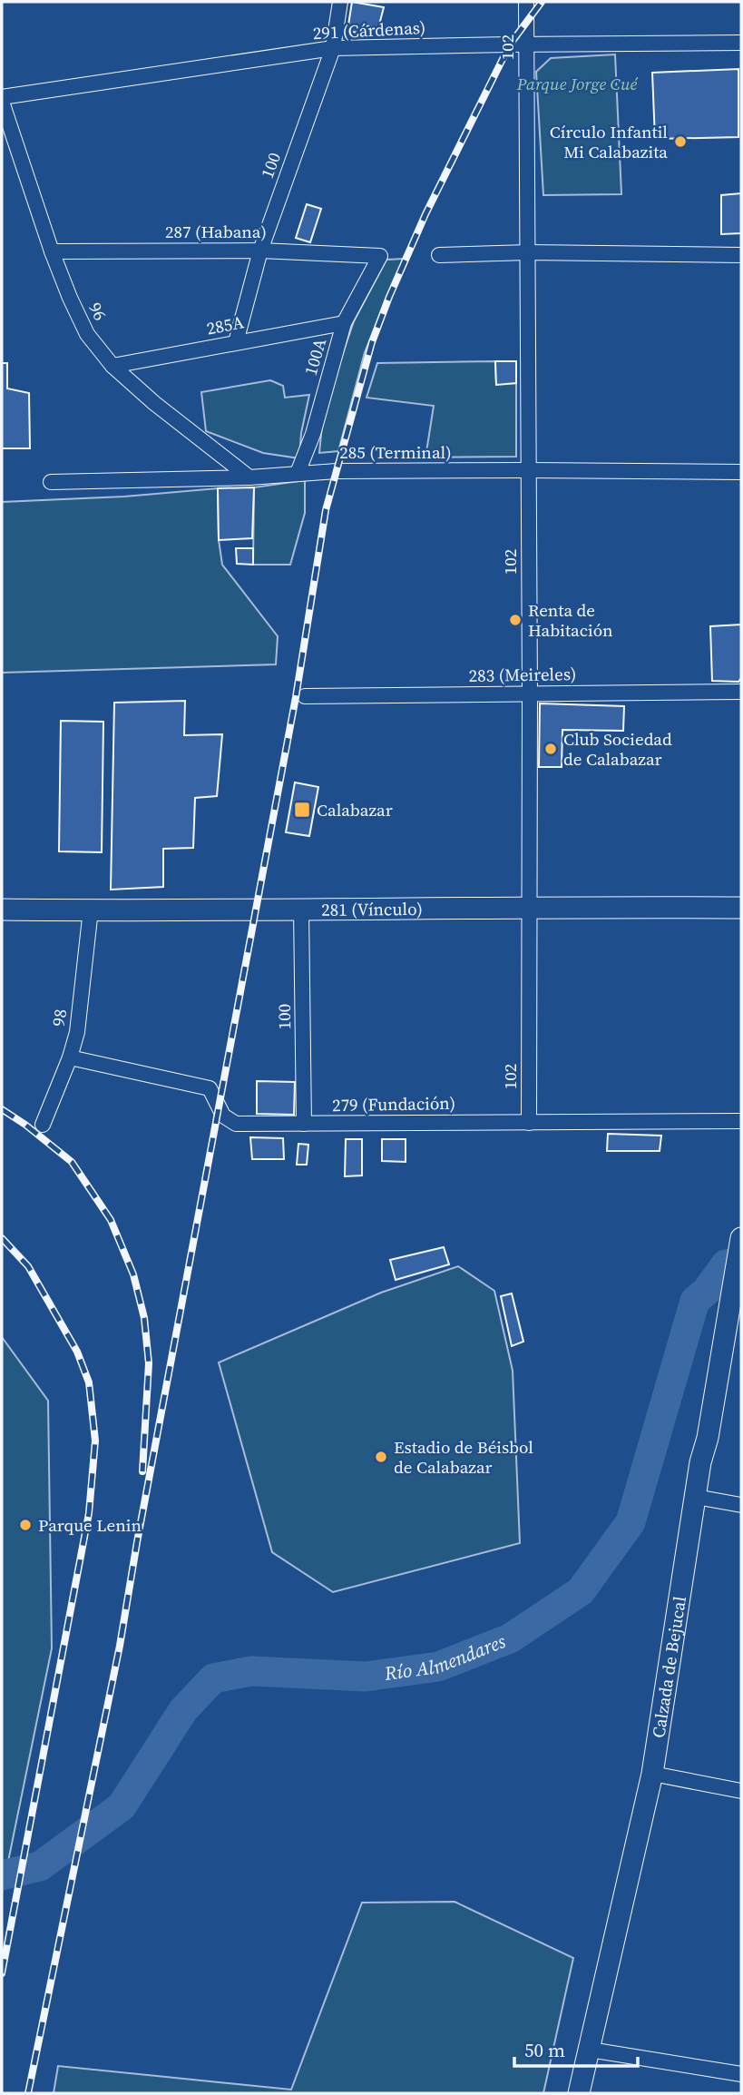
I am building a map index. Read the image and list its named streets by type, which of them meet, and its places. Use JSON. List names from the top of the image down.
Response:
{
  "streets": {
    "main road": ["281 (Vínculo)", "Calzada de Bejucal"],
    "street": [
      "291 (Cárdenas)",
      "102",
      "100",
      "287 (Habana)",
      "96",
      "285A",
      "100A",
      "285 (Terminal)",
      "283 (Meireles)",
      "98",
      "279 (Fundación)"
    ]
  },
  "crossings": [
    ["291 (Cárdenas)", "102"],
    ["291 (Cárdenas)", "100"],
    ["291 (Cárdenas)", "96"],
    ["102", "285 (Terminal)"],
    ["102", "283 (Meireles)"],
    ["102", "281 (Vínculo)"],
    ["102", "279 (Fundación)"],
    ["100", "287 (Habana)"],
    ["100", "285A"],
    ["100", "281 (Vínculo)"],
    ["100", "279 (Fundación)"],
    ["287 (Habana)", "96"],
    ["287 (Habana)", "100A"],
    ["96", "285A"],
    ["96", "285 (Terminal)"],
    ["285A", "100A"],
    ["100A", "285 (Terminal)"],
    ["281 (Vínculo)", "98"],
    ["98", "279 (Fundación)"]
  ],
  "water": ["Río Almendares"],
  "parks": ["Parque Jorge Cué"],
  "places": {
    "other": [
      "Círculo Infantil Mi Calabazita",
      "Renta de Habitación",
      "Club Sociedad de Calabazar",
      "Estadio de Béisbol de Calabazar",
      "Parque Lenin"
    ],
    "transit": ["Calabazar"]
  },
  "scale_bar": "50 m"
}
